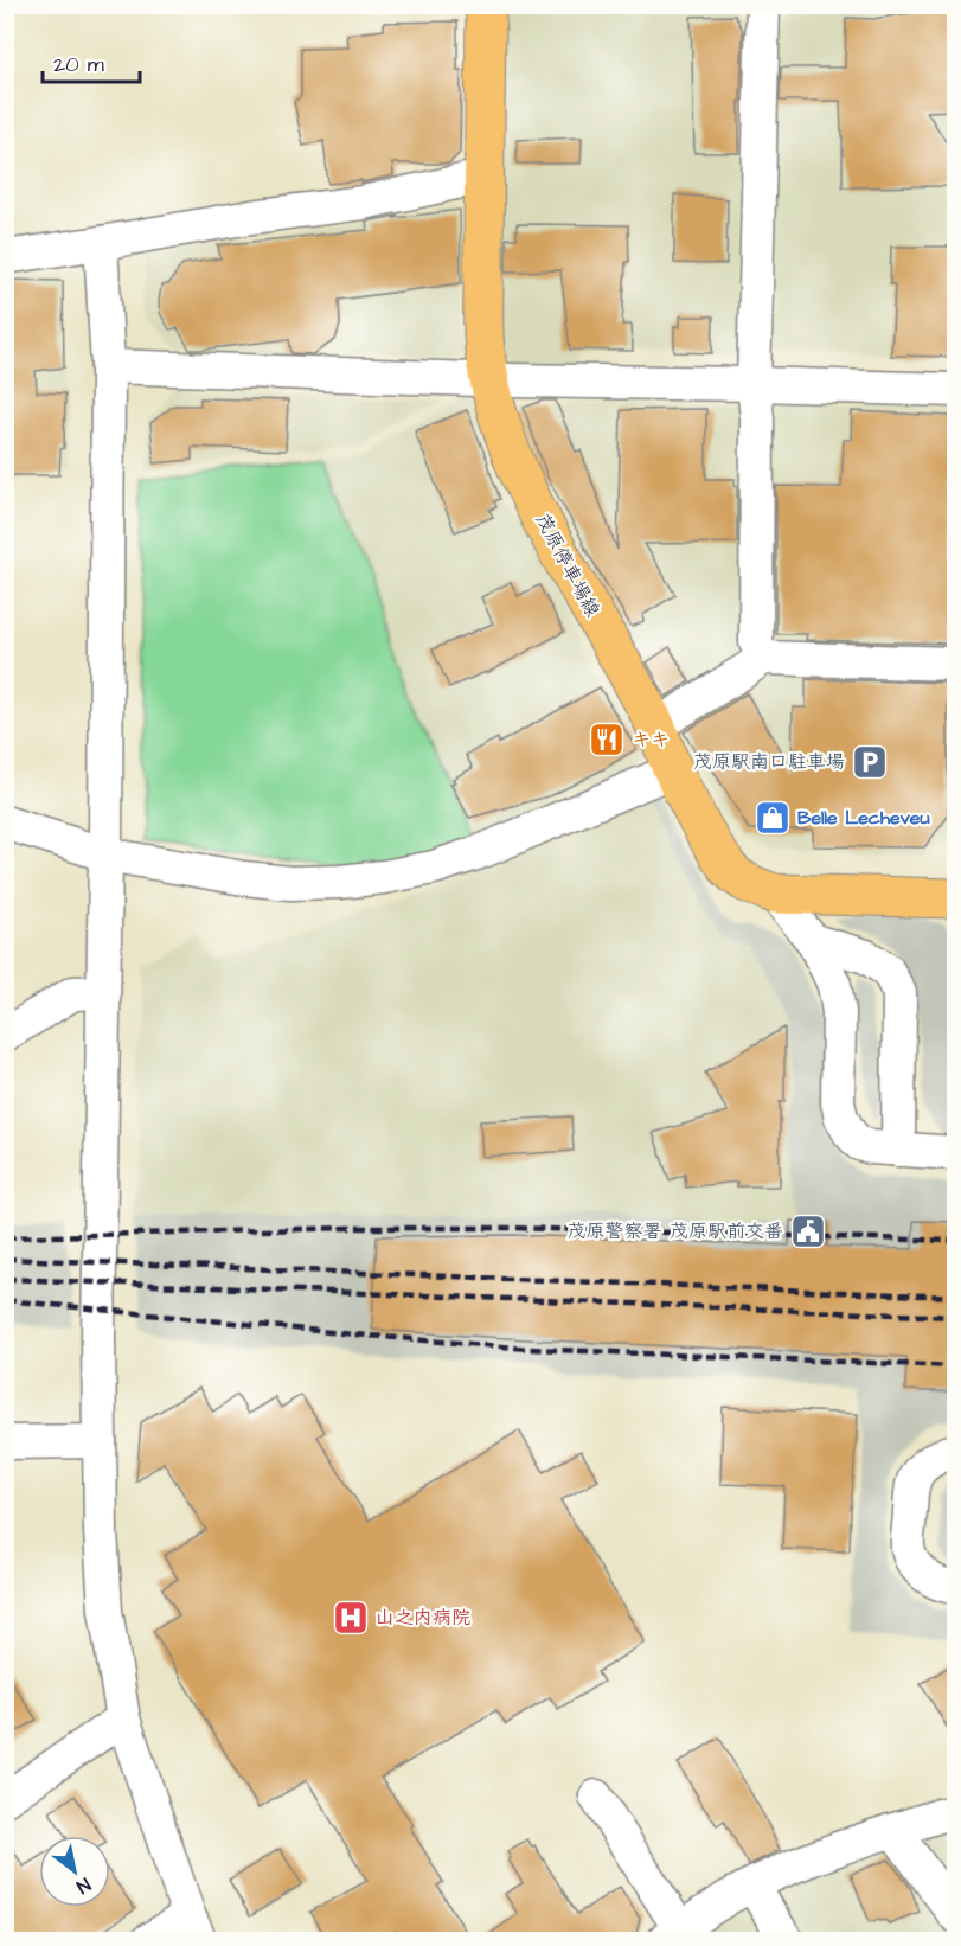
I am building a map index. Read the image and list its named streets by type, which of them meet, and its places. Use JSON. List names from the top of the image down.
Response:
{
  "streets": {
    "main road": ["茂原停車場線"]
  },
  "places": {
    "restaurant": ["キキ"],
    "parking": ["茂原駅南口駐車場"],
    "shop": ["Belle Lecheveu"],
    "public building": ["茂原警察署 茂原駅前交番"],
    "hospital": ["山之内病院"]
  },
  "scale_bar": "20 m",
  "north": "bottom right"
}
